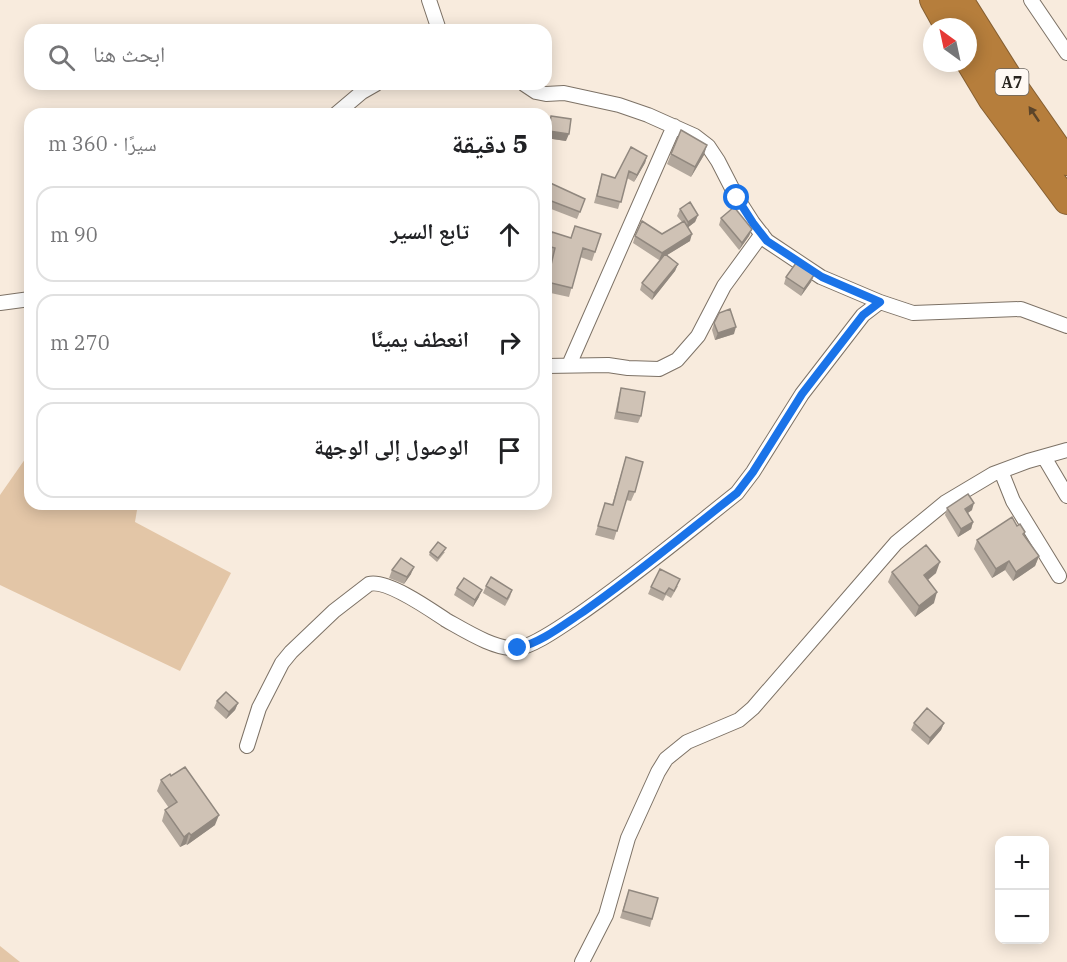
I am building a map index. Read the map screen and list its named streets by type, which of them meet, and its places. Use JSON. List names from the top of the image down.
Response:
{
  "streets": {
    "highway": ["A7"]
  },
  "north": "top left",
  "page": {
    "search": "ابحث هنا",
    "heading": ["5 دقيقة", "سيرًا · 360 m"],
    "list": [
      ["تابع السير", "90 m"],
      ["انعطف يمينًا", "270 m"],
      "الوصول إلى الوجهة"
    ],
    "map_buttons": ["+", "−"]
  }
}
